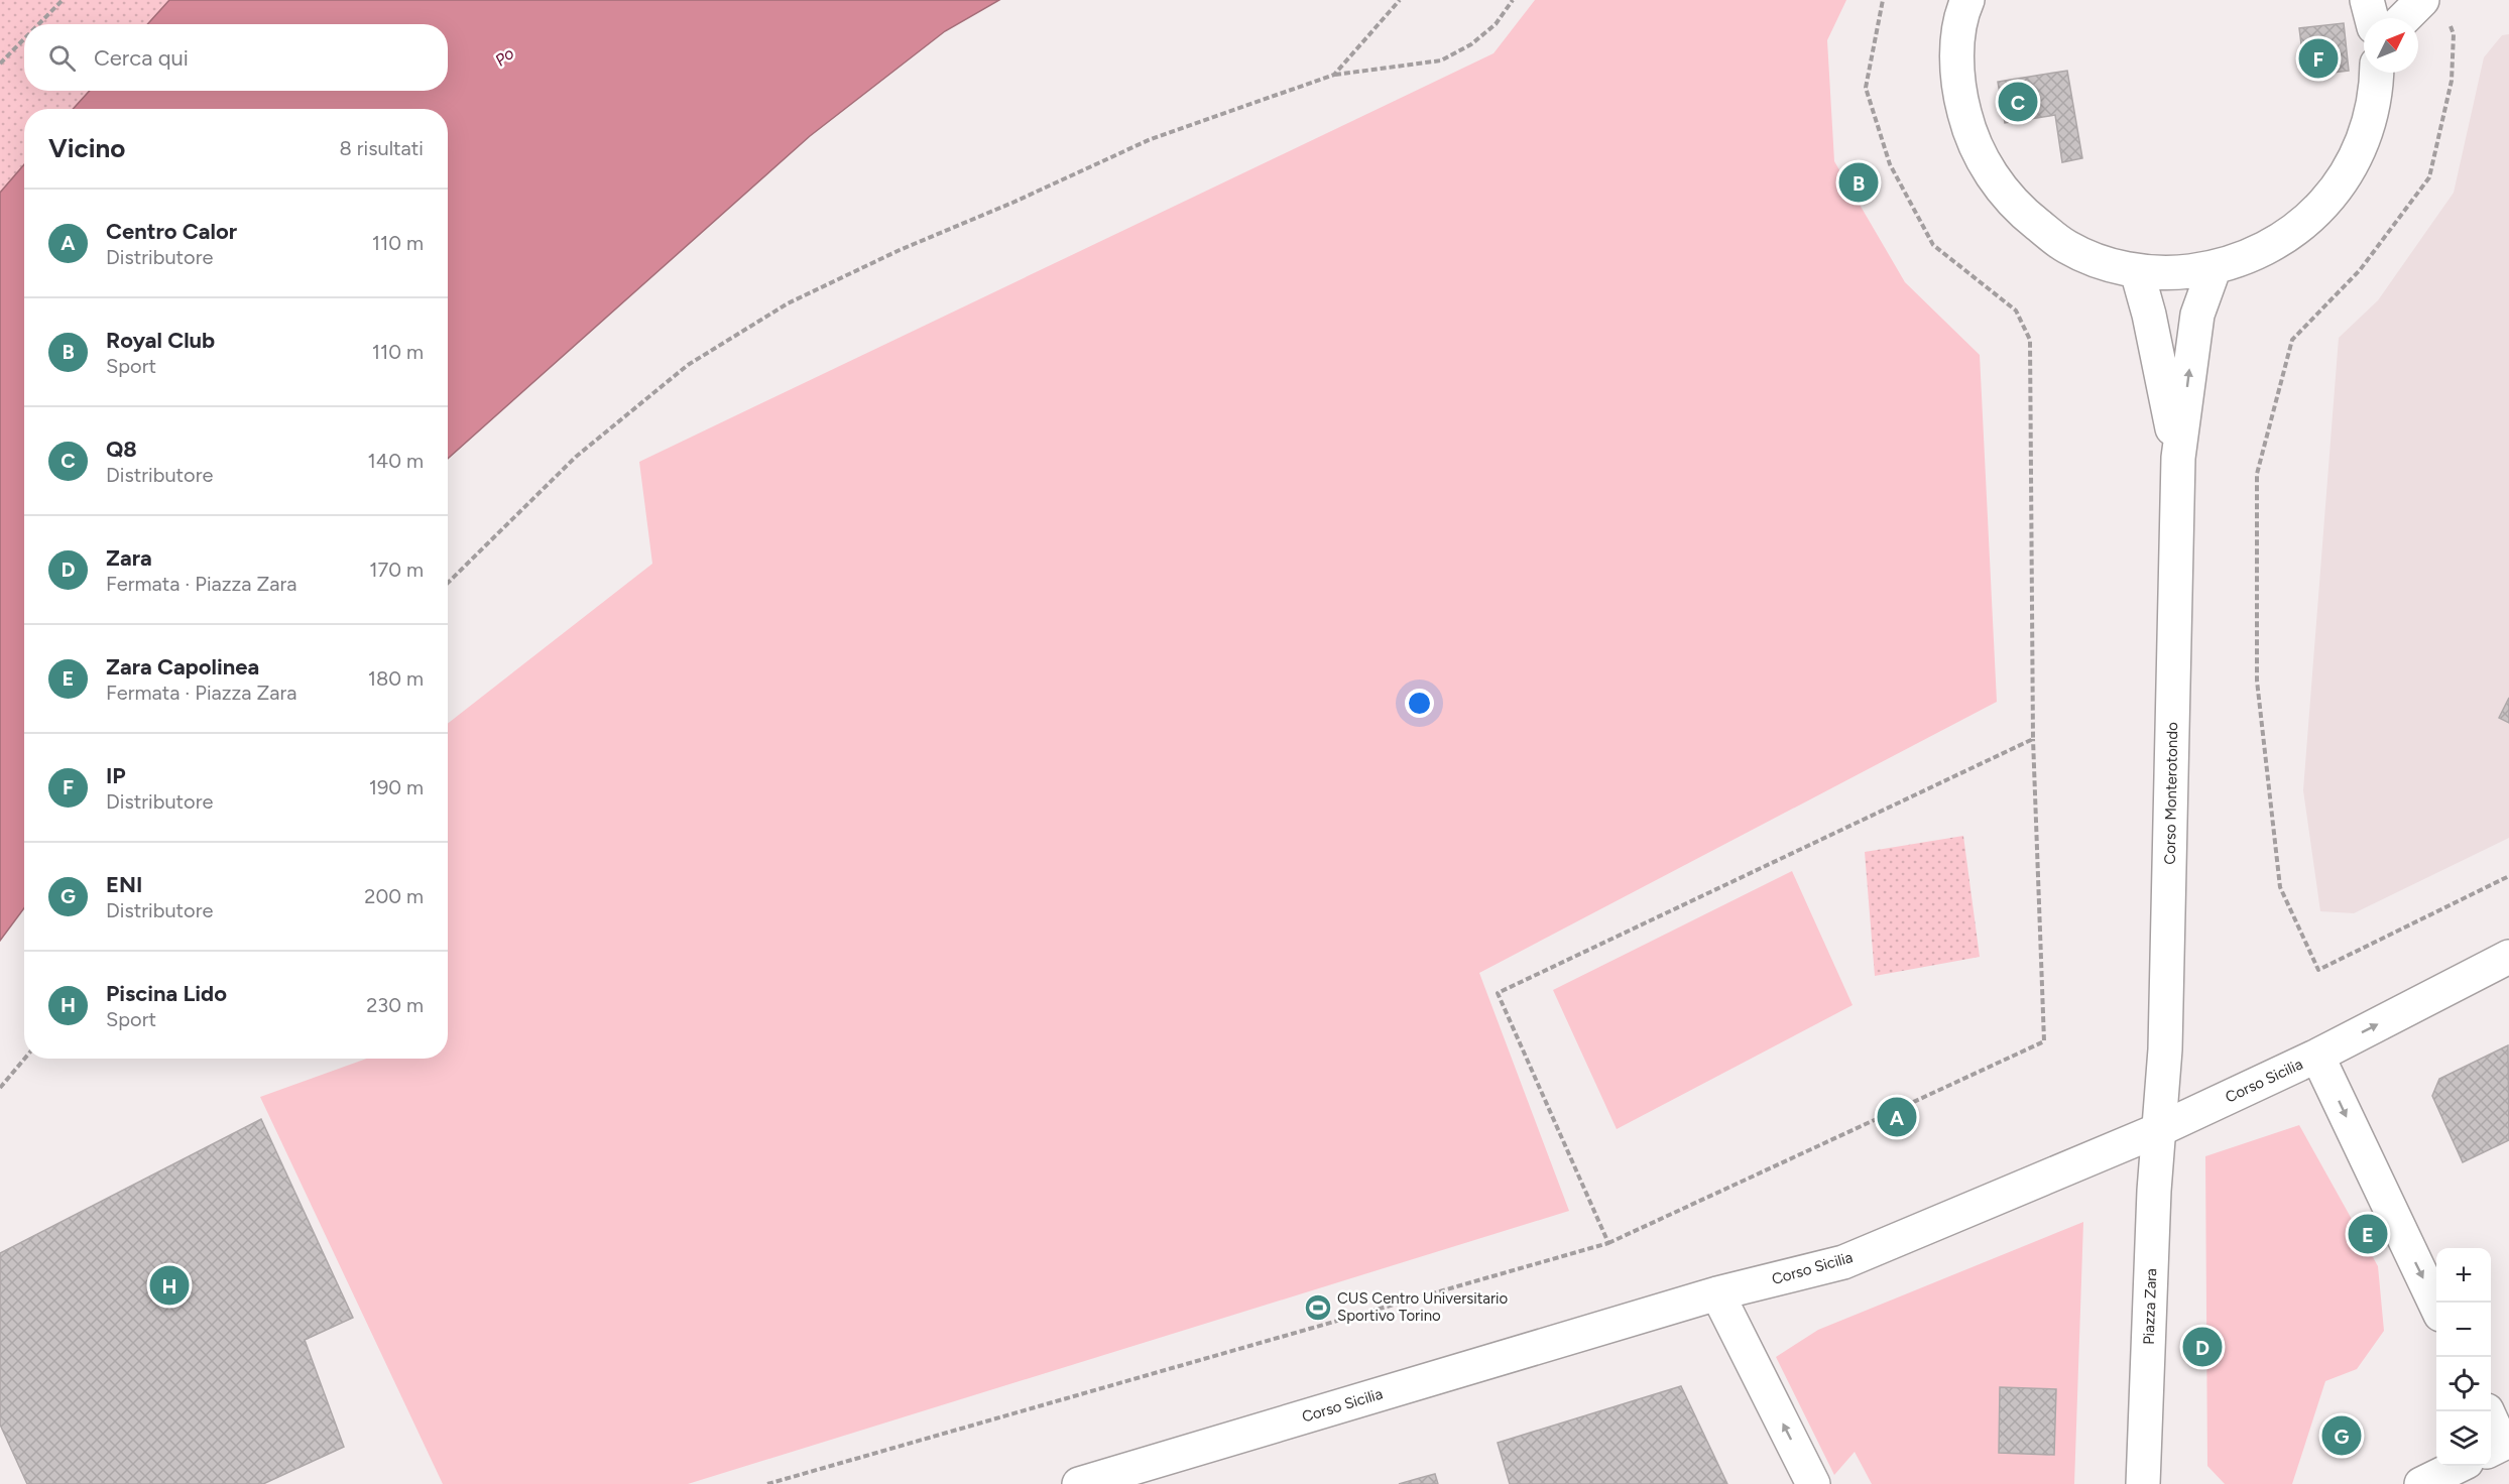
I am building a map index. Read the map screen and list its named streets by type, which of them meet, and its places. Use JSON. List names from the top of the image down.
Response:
{
  "streets": {
    "main road": ["Corso Monterotondo", "Corso Sicilia", "Piazza Zara"]
  },
  "crossings": [
    ["Corso Monterotondo", "Corso Sicilia"],
    ["Corso Monterotondo", "Piazza Zara"],
    ["Corso Sicilia", "Piazza Zara"]
  ],
  "water": ["Po"],
  "places": {
    "sports": ["CUS Centro Universitario Sportivo Torino"]
  },
  "north": "top right",
  "page": {
    "search": "Cerca qui",
    "pins": [
      "F",
      "C",
      "B",
      "A",
      "E",
      "H",
      "D",
      "G"
    ],
    "heading": ["Vicino", "8 risultati"],
    "list": [
      {
        "mark": "A",
        "name": "Centro Calor",
        "note": "Distributore",
        "value": "110 m"
      },
      {
        "mark": "B",
        "name": "Royal Club",
        "note": "Sport",
        "value": "110 m"
      },
      {
        "mark": "C",
        "name": "Q8",
        "note": "Distributore",
        "value": "140 m"
      },
      {
        "mark": "D",
        "name": "Zara",
        "note": "Fermata · Piazza Zara",
        "value": "170 m"
      },
      {
        "mark": "E",
        "name": "Zara Capolinea",
        "note": "Fermata · Piazza Zara",
        "value": "180 m"
      },
      {
        "mark": "F",
        "name": "IP",
        "note": "Distributore",
        "value": "190 m"
      },
      {
        "mark": "G",
        "name": "ENI",
        "note": "Distributore",
        "value": "200 m"
      },
      {
        "mark": "H",
        "name": "Piscina Lido",
        "note": "Sport",
        "value": "230 m"
      }
    ],
    "map_buttons": ["+", "−"]
  }
}
